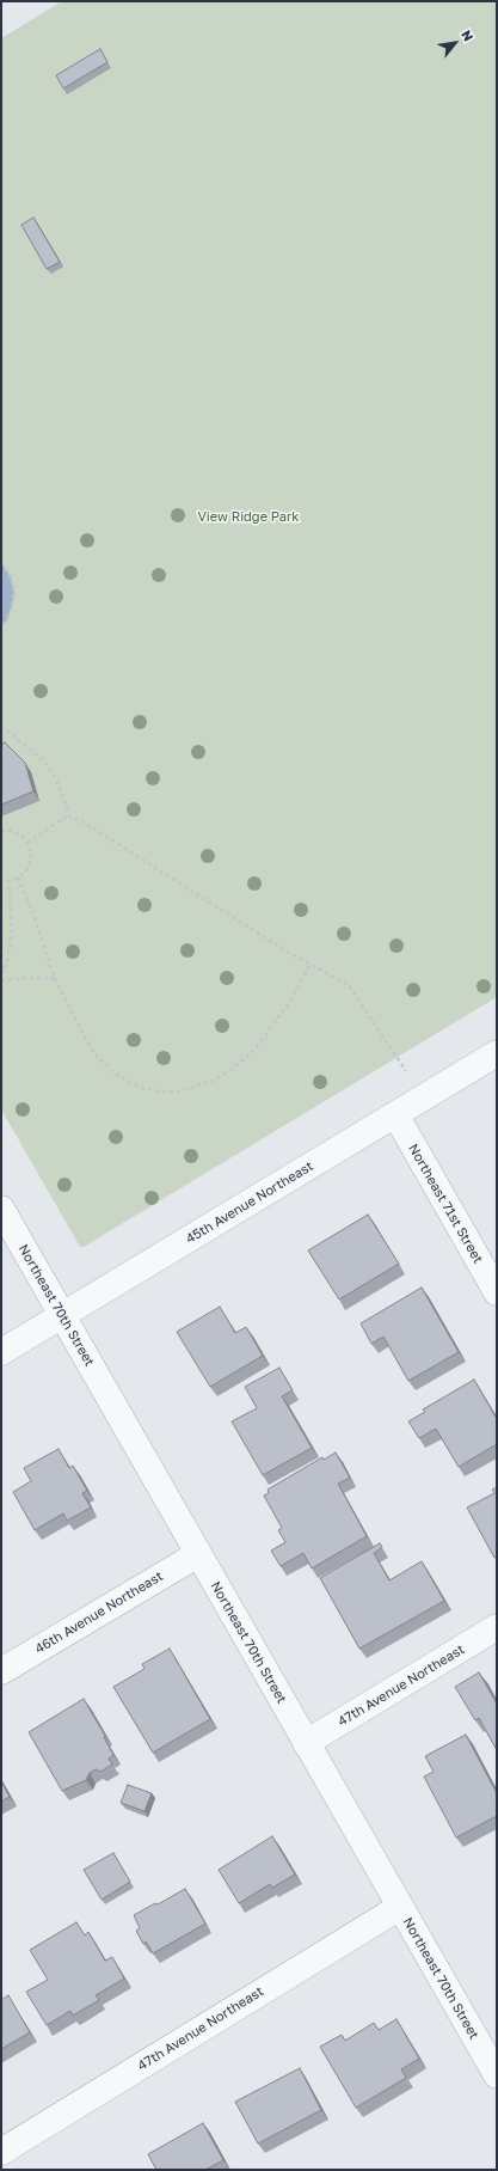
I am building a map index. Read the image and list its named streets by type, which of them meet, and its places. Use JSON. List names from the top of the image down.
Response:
{
  "streets": {
    "street": [
      "45th Avenue Northeast",
      "Northeast 71st Street",
      "Northeast 70th Street",
      "46th Avenue Northeast",
      "47th Avenue Northeast"
    ]
  },
  "crossings": [
    ["45th Avenue Northeast", "Northeast 71st Street"],
    ["45th Avenue Northeast", "Northeast 70th Street"],
    ["Northeast 70th Street", "46th Avenue Northeast"],
    ["Northeast 70th Street", "47th Avenue Northeast"]
  ],
  "parks": ["View Ridge Park"],
  "north": "top right"
}
